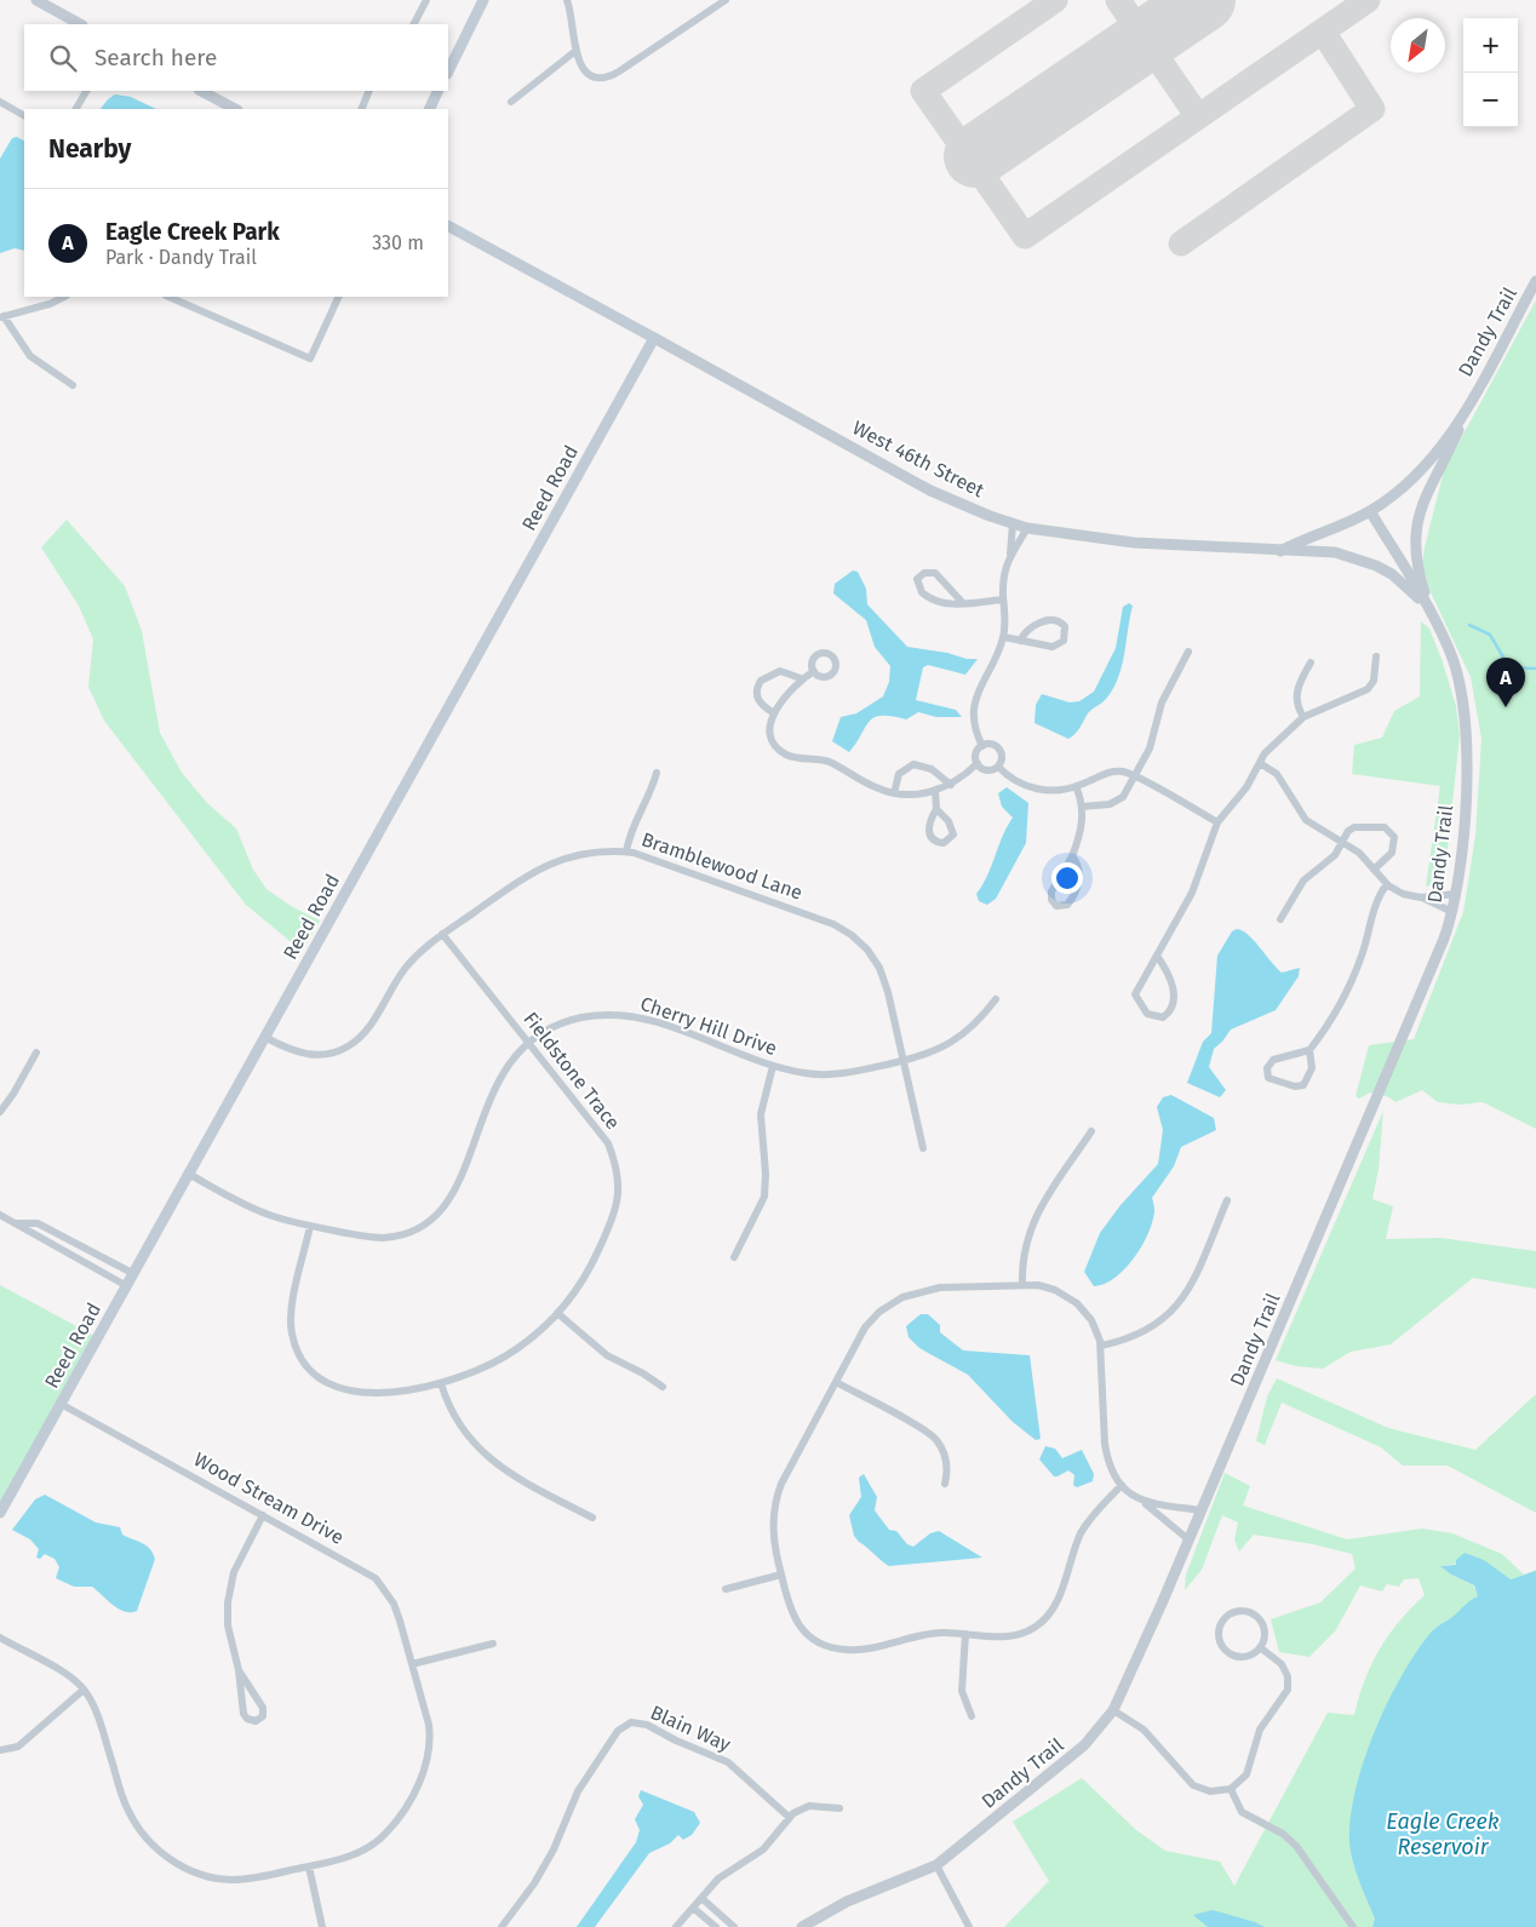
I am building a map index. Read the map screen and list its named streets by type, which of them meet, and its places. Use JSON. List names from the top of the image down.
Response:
{
  "streets": {
    "main road": ["West 46th Street", "Reed Road"],
    "street": [
      "Dandy Trail",
      "Bramblewood Lane",
      "Cherry Hill Drive",
      "Fieldstone Trace",
      "Wood Stream Drive",
      "Blain Way"
    ]
  },
  "crossings": [
    ["Dandy Trail", "West 46th Street"],
    ["West 46th Street", "Reed Road"],
    ["Reed Road", "Bramblewood Lane"],
    ["Reed Road", "Cherry Hill Drive"],
    ["Reed Road", "Wood Stream Drive"],
    ["Bramblewood Lane", "Cherry Hill Drive"],
    ["Bramblewood Lane", "Fieldstone Trace"],
    ["Cherry Hill Drive", "Fieldstone Trace"]
  ],
  "water": ["Eagle Creek Reservoir"],
  "north": "bottom left",
  "page": {
    "map_buttons": ["+", "−"],
    "search": "Search here",
    "heading": "Nearby",
    "list": [
      {
        "mark": "A",
        "name": "Eagle Creek Park",
        "note": "Park · Dandy Trail",
        "value": "330 m"
      }
    ],
    "pins": "A"
  }
}
